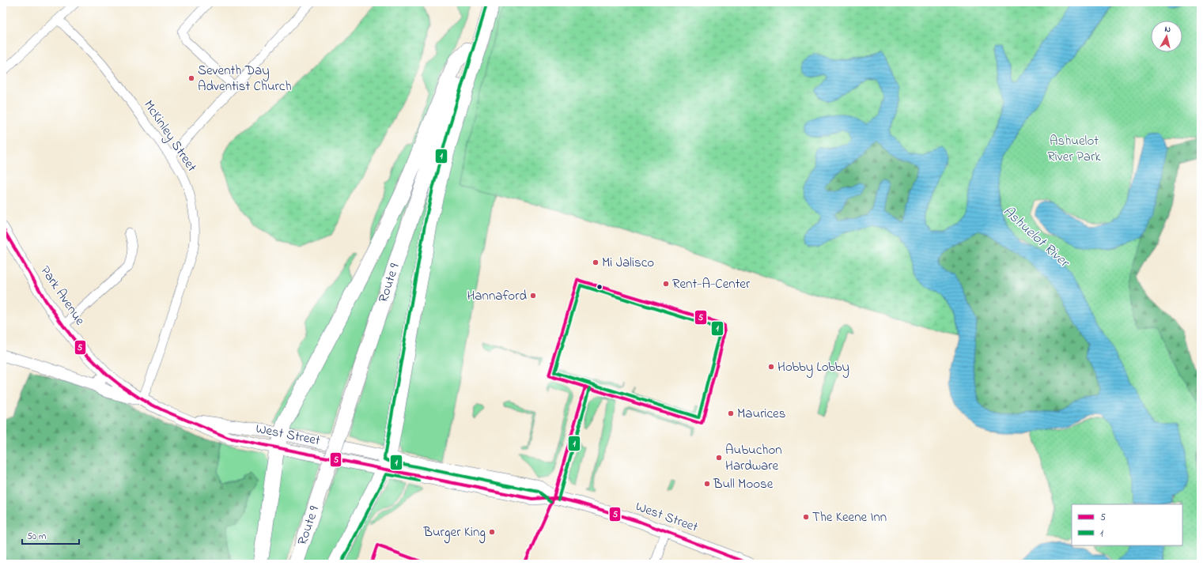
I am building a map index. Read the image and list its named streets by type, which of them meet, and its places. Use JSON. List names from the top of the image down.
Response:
{
  "streets": {
    "highway": ["Route 9"],
    "street": ["McKinley Street", "Park Avenue", "West Street"]
  },
  "crossings": [
    ["McKinley Street", "West Street"],
    ["Park Avenue", "West Street"]
  ],
  "water": ["Ashuelot River"],
  "parks": ["Ashuelot River Park"],
  "places": [
    "Seventh Day Adventist Church",
    "Mi Jalisco",
    "Rent-A-Center",
    "Hannaford",
    "Hobby Lobby",
    "Maurices",
    "Aubuchon Hardware",
    "Bull Moose",
    "The Keene Inn",
    "Burger King"
  ],
  "lines": ["transit line 1", "transit line 5"],
  "legend": ["5", "1"],
  "scale_bar": "50 m",
  "north": "top"
}
